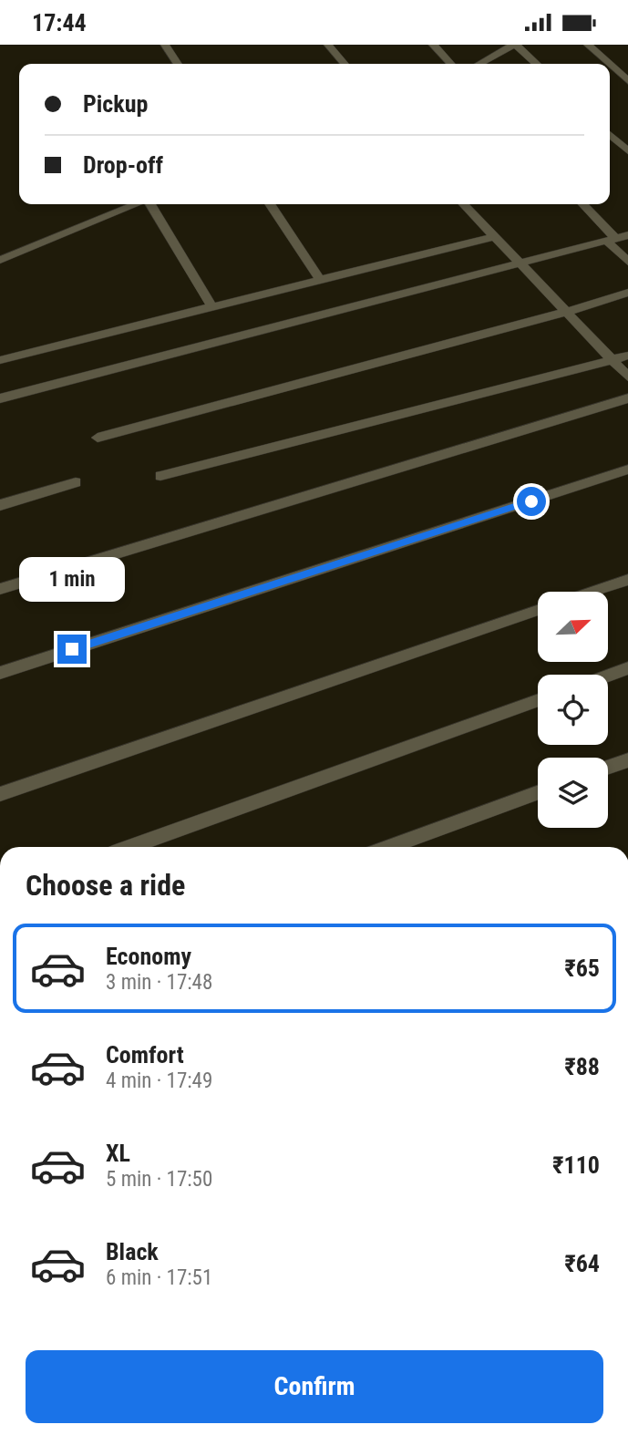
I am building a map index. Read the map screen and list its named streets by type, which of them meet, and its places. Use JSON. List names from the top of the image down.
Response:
{
  "north": "top right",
  "page": {
    "status": "17:44",
    "banner": ["Pickup", "Drop-off"],
    "bubble": "1 min",
    "heading": "Choose a ride",
    "list": [
      {
        "name": "Economy",
        "note": "3 min · 17:48",
        "value": "₹65"
      },
      {
        "name": "Comfort",
        "note": "4 min · 17:49",
        "value": "₹88"
      },
      {
        "name": "XL",
        "note": "5 min · 17:50",
        "value": "₹110"
      },
      {
        "name": "Black",
        "note": "6 min · 17:51",
        "value": "₹64"
      }
    ],
    "buttons": "Confirm"
  }
}
